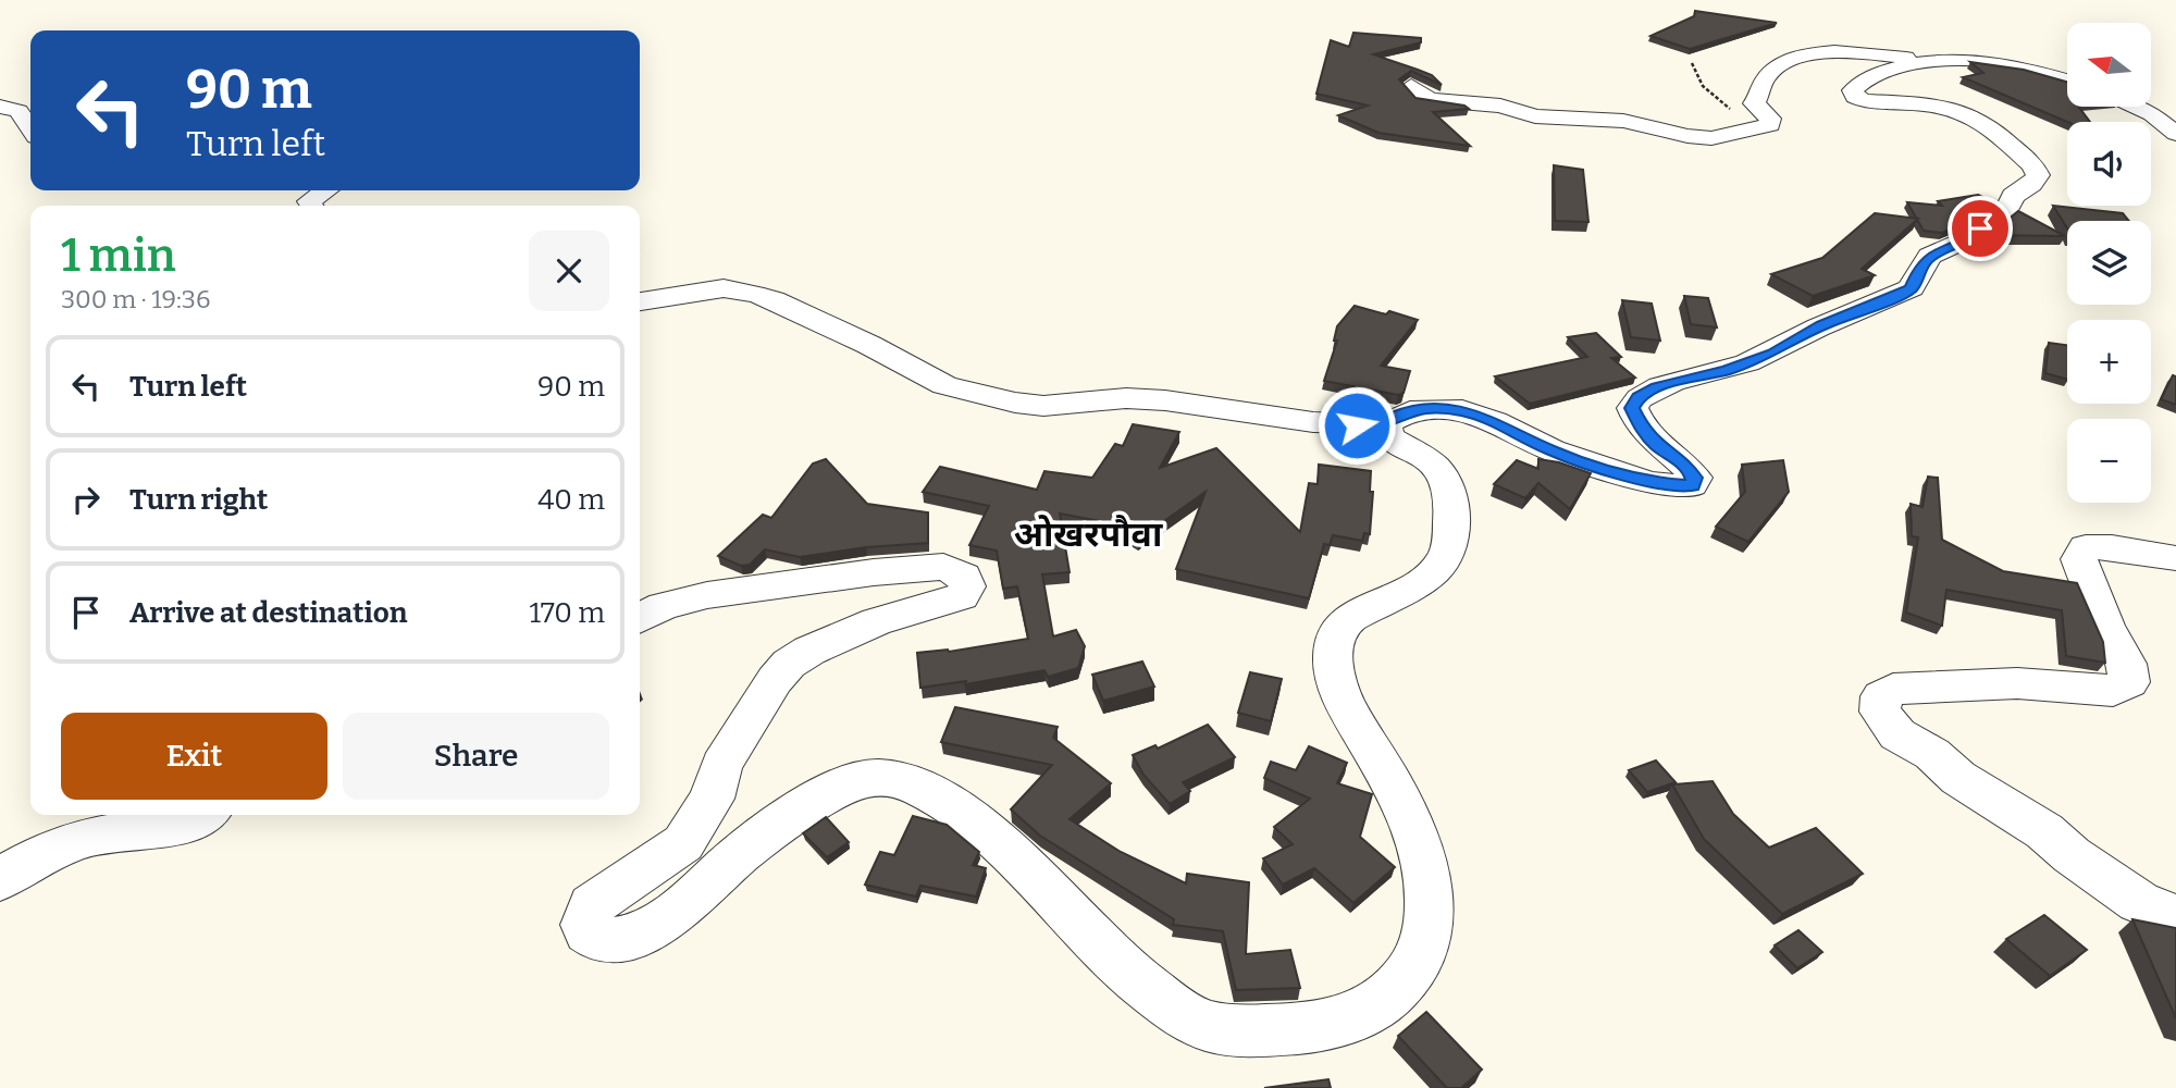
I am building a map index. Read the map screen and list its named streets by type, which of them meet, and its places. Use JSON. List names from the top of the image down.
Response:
{
  "districts": ["ओखरपौवा"],
  "north": "left",
  "page": {
    "map_buttons": ["+", "−"],
    "turn": ["90 m", "Turn left"],
    "heading": ["1 min", "300 m · 19:36"],
    "list": [
      {
        "name": "Turn left",
        "value": "90 m"
      },
      {
        "name": "Turn right",
        "value": "40 m"
      },
      {
        "name": "Arrive at destination",
        "value": "170 m"
      }
    ],
    "buttons": ["Exit", "Share"]
  }
}
